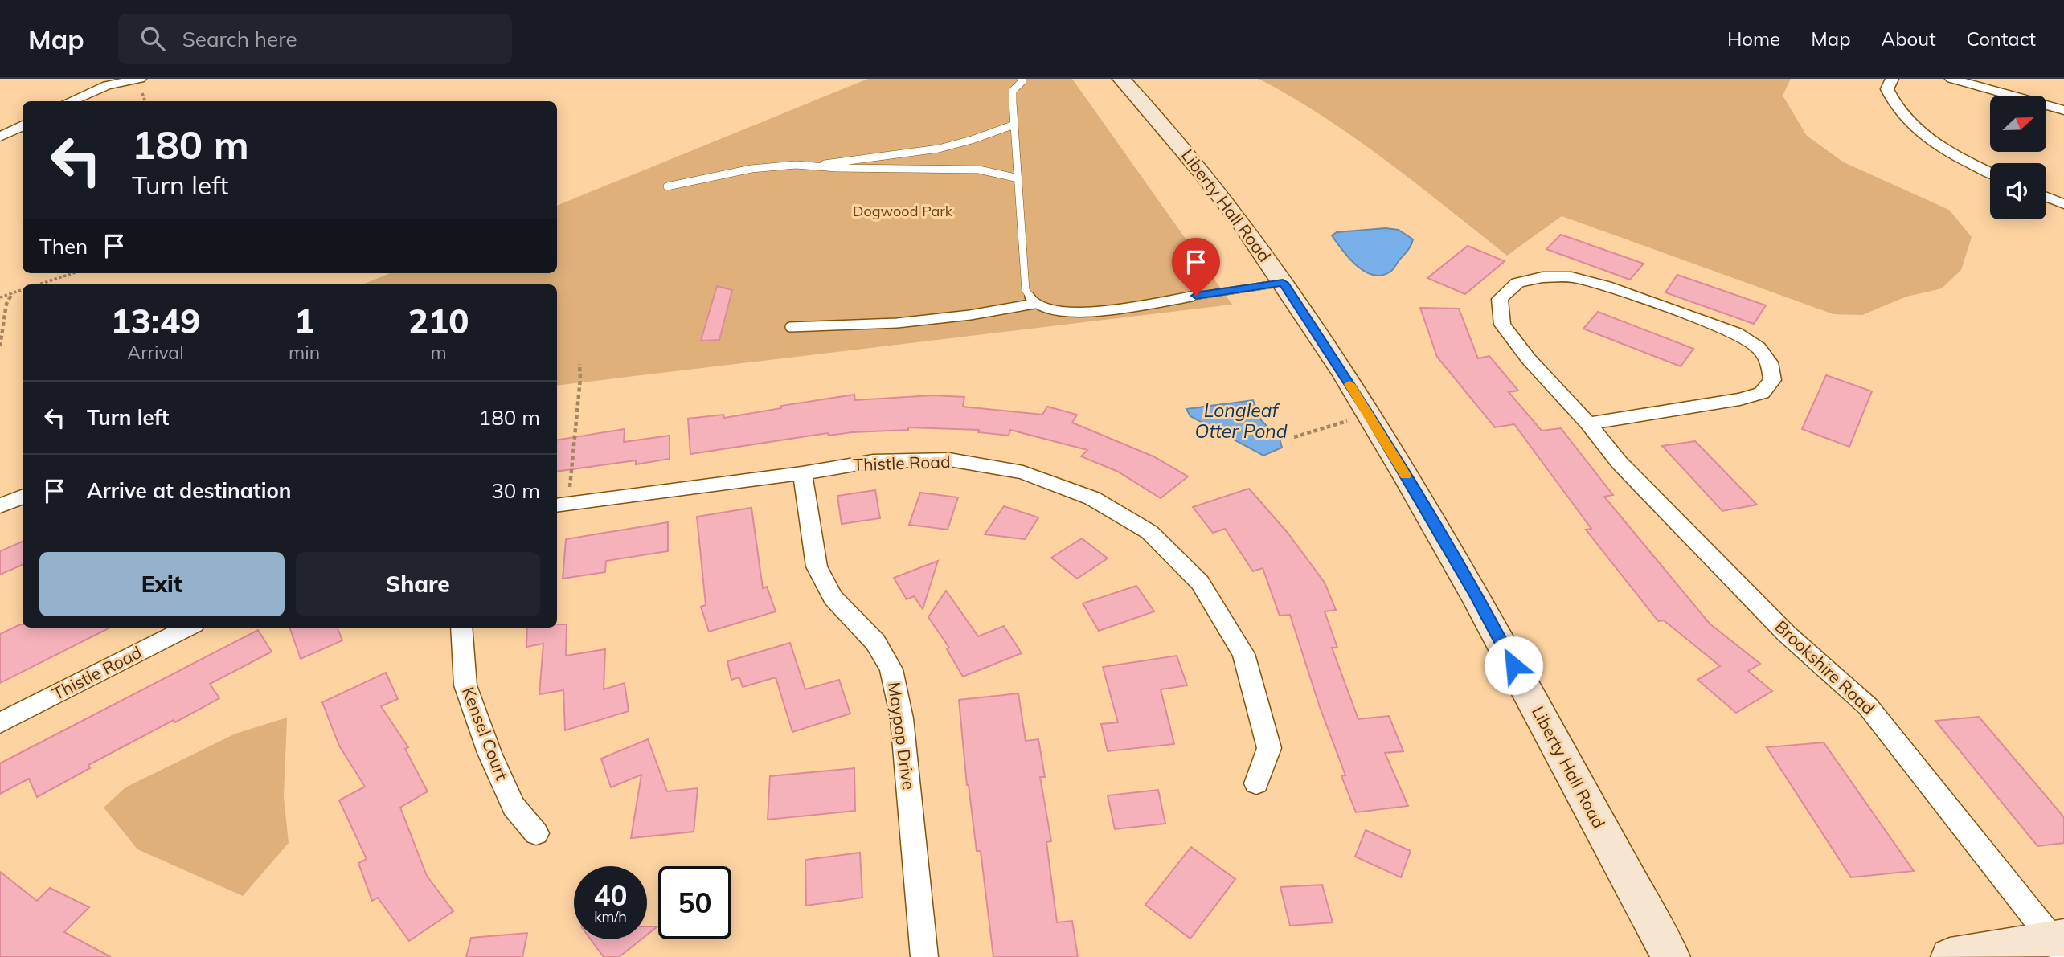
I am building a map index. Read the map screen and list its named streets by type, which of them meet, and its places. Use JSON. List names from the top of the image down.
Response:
{
  "streets": {
    "main road": ["Liberty Hall Road"],
    "street": [
      "Thistle Road",
      "Brookshire Road",
      "Kensel Court",
      "Maypop Drive"
    ]
  },
  "crossings": [
    ["Thistle Road", "Maypop Drive"]
  ],
  "water": ["Longleaf Otter Pond"],
  "parks": ["Dogwood Park"],
  "north": "right",
  "page": {
    "header": "Map",
    "search": "Search here",
    "nav": [
      "Home",
      "Map",
      "About",
      "Contact"
    ],
    "turn": ["180 m", "Turn left"],
    "then": "Then",
    "eta": [
      "13:49",
      "Arrival",
      "1",
      "min",
      "210",
      "m"
    ],
    "list": [
      {
        "name": "Turn left",
        "value": "180 m"
      },
      {
        "name": "Arrive at destination",
        "value": "30 m"
      }
    ],
    "buttons": ["Exit", "Share"],
    "speed": "40 km/h",
    "limit": "50"
  }
}
